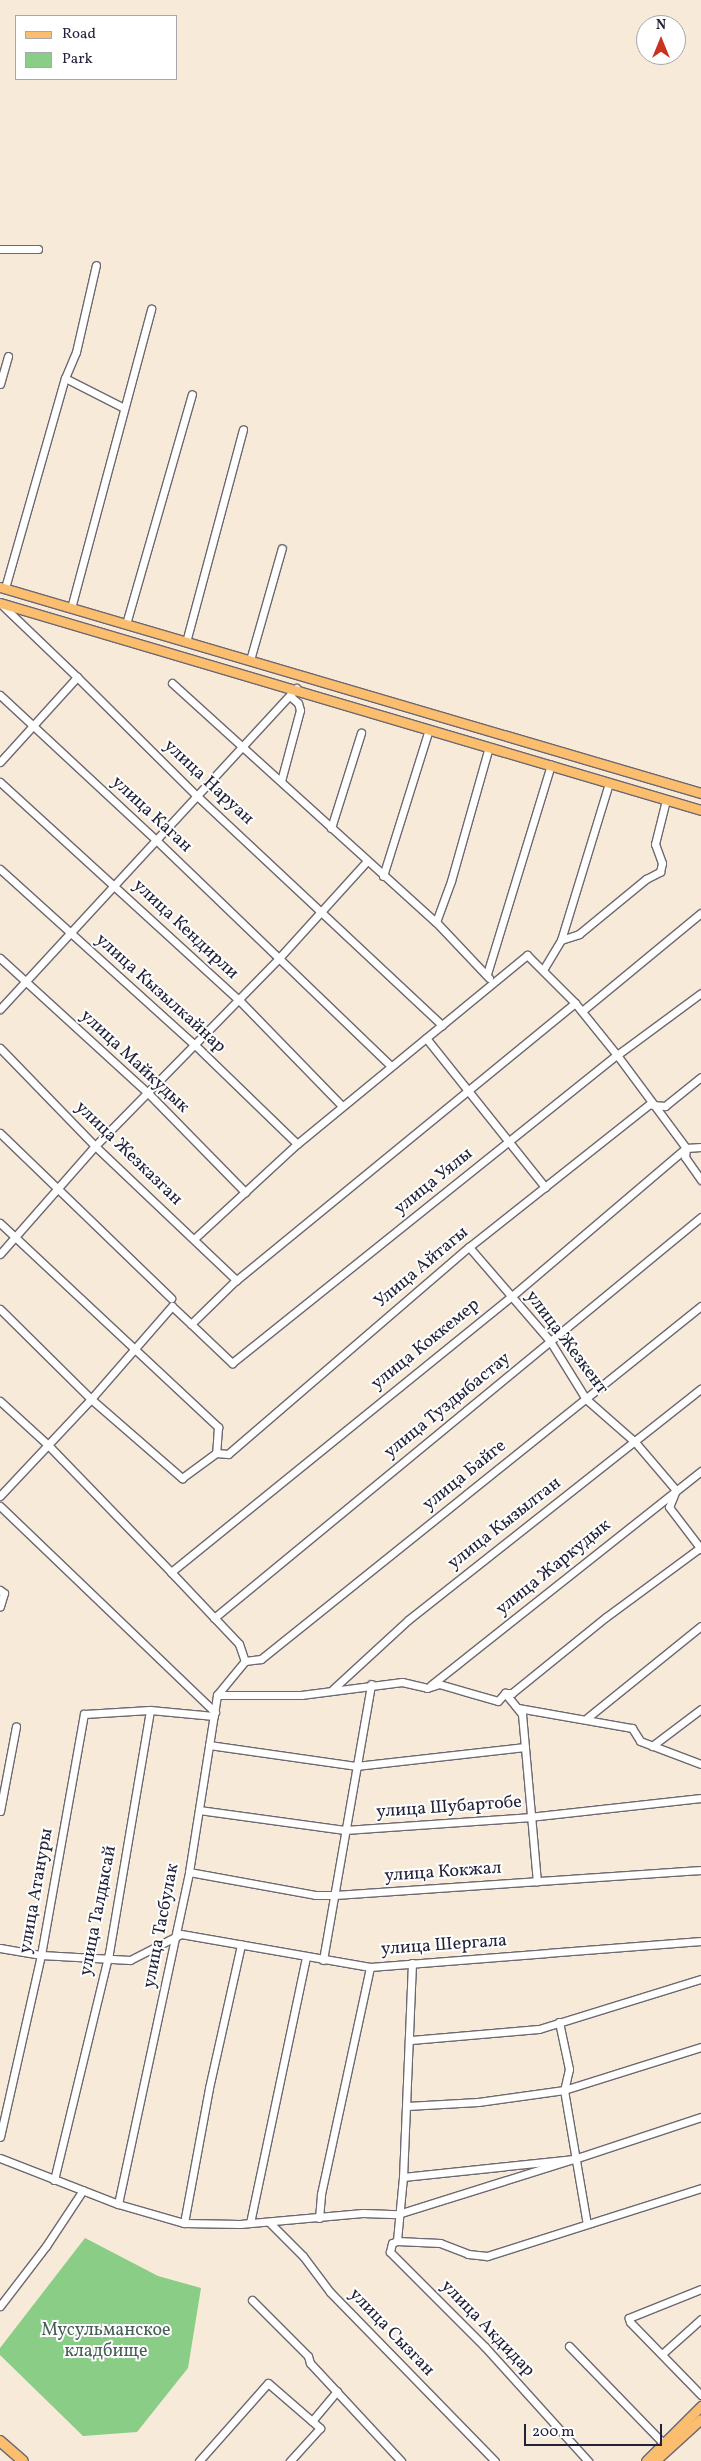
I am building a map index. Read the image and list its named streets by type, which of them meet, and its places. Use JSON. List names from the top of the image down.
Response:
{
  "streets": {
    "street": [
      "улица Наруан",
      "улица Каган",
      "улица Кендирли",
      "улица Кызылкайнар",
      "улица Майкудык",
      "улица Жезказган",
      "улица Уялы",
      "Улица Айтагы",
      "улица Жезкент",
      "улица Коккемер",
      "улица Туздыбастау",
      "улица Байге",
      "улица Кызылтан",
      "улица Жаркудык",
      "улица Шубартобе",
      "улица Кокжал",
      "улица Атануры",
      "улица Талдысай",
      "улица Тасбулак",
      "улица Шергала",
      "улица Акдидар",
      "улица Сызган"
    ]
  },
  "crossings": [
    ["Улица Айтагы", "улица Жезкент"],
    ["улица Жезкент", "улица Коккемер"],
    ["улица Жезкент", "улица Туздыбастау"],
    ["улица Жезкент", "улица Байге"],
    ["улица Жезкент", "улица Кызылтан"],
    ["улица Жезкент", "улица Жаркудык"],
    ["улица Шубартобе", "улица Тасбулак"],
    ["улица Кокжал", "улица Тасбулак"],
    ["улица Атануры", "улица Талдысай"],
    ["улица Тасбулак", "улица Шергала"],
    ["улица Шергала", "улица Акдидар"]
  ],
  "parks": ["Мусульманское кладбище"],
  "legend": ["Road", "Park"],
  "scale_bar": "200 m",
  "north": "top"
}
